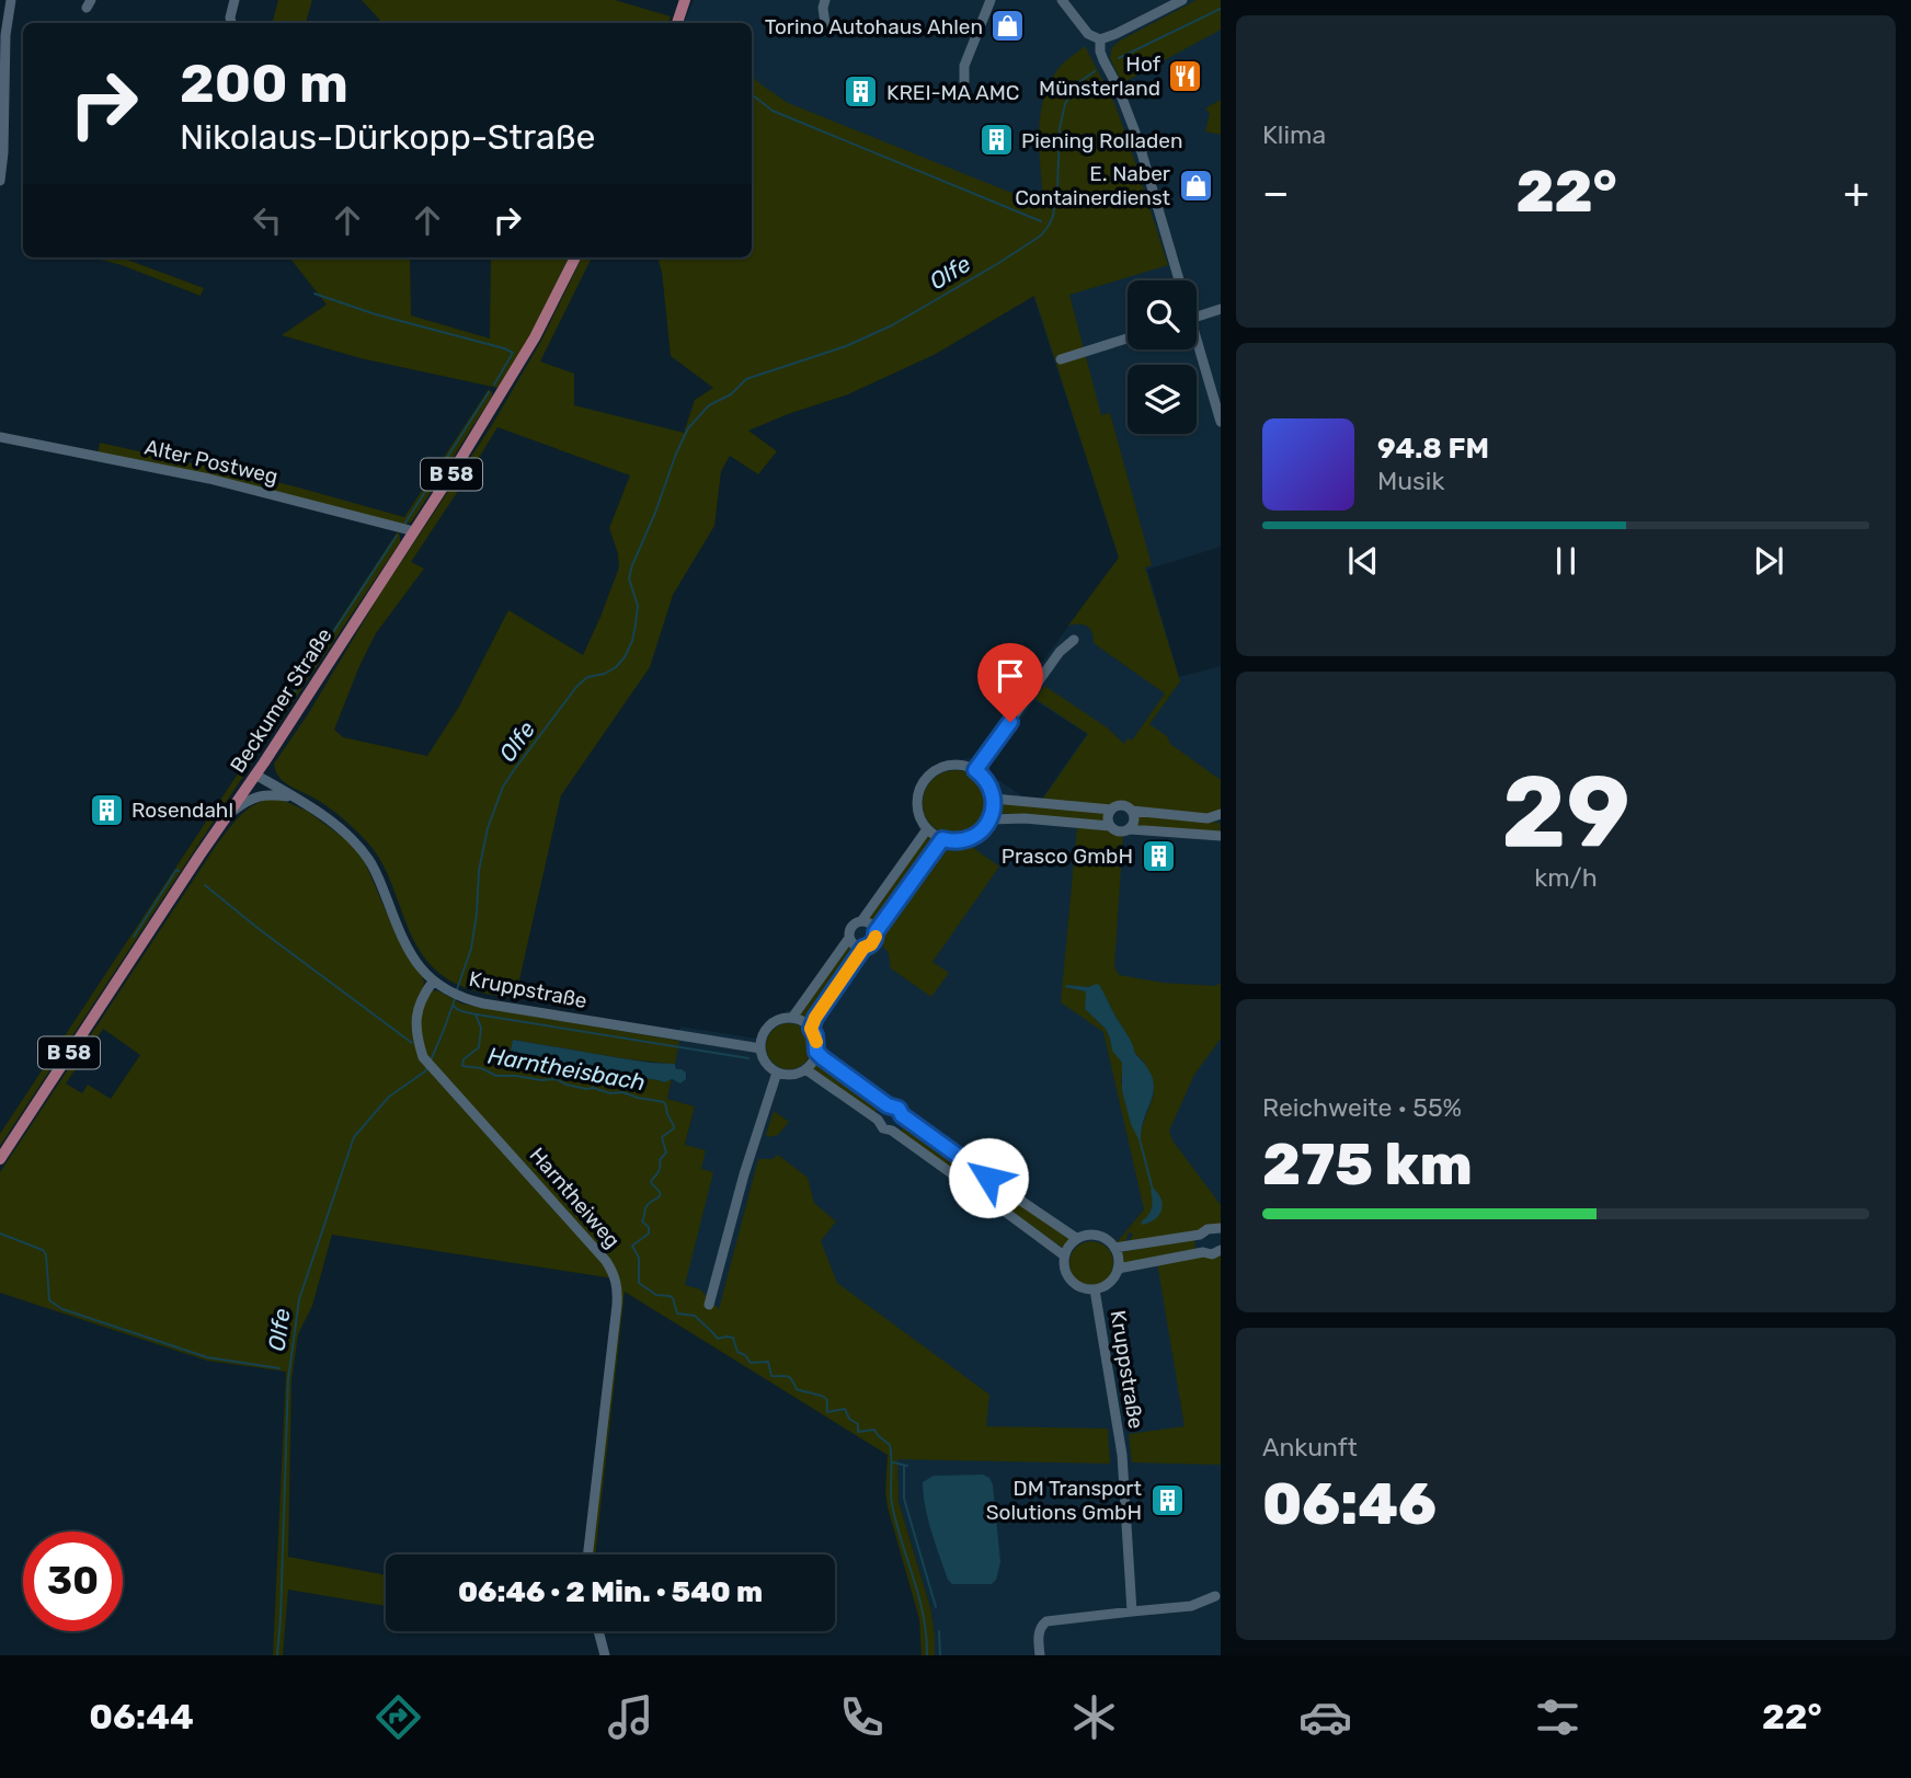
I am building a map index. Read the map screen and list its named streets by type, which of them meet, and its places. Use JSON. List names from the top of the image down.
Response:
{
  "streets": {
    "main road": ["B 58", "Beckumer Straße"],
    "street": ["Alter Postweg", "Kruppstraße", "Harntheiweg"]
  },
  "crossings": [
    ["Alter Postweg", "Beckumer Straße"],
    ["Beckumer Straße", "Kruppstraße"],
    ["Kruppstraße", "Harntheiweg"]
  ],
  "water": ["Olfe", "Harntheisbach"],
  "places": {
    "shop": ["Torino Autohaus Ahlen", "E. Naber Containerdienst"],
    "restaurant": ["Hof Münsterland"],
    "building": [
      "KREI-MA AMC",
      "Piening Rolladen",
      "Rosendahl",
      "Prasco GmbH",
      "DM Transport Solutions GmbH"
    ]
  },
  "page": {
    "tile": [
      "Klima",
      ["29", "km/h"],
      ["Reichweite · 55%", "275 km"],
      ["Ankunft", "06:46"]
    ],
    "turn": ["200 m", "Nikolaus-Dürkopp-Straße"],
    "heat": ["−", "22°", "+"],
    "song": ["94.8 FM", "Musik"],
    "limit": "30",
    "trip": "06:46 · 2 Min. · 540 m",
    "tabs": ["06:44", "22°"]
  }
}
